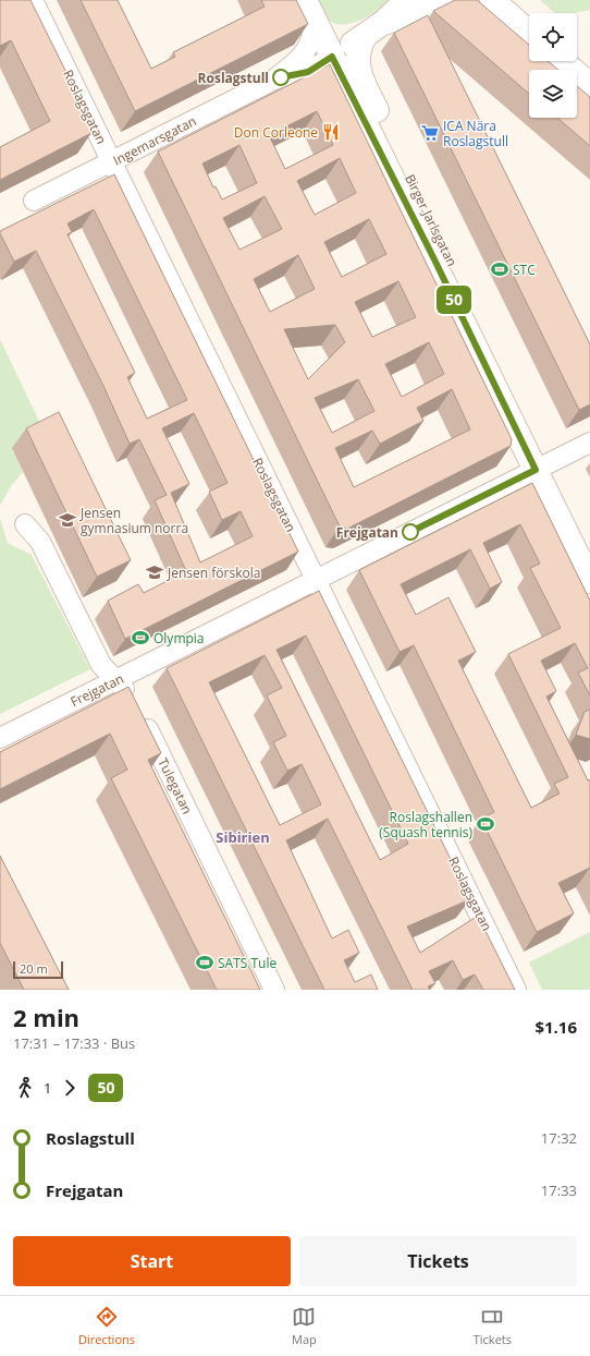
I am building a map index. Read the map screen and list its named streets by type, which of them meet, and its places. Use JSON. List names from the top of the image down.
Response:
{
  "streets": {
    "street": [
      "Roslagsgatan",
      "Ingemarsgatan",
      "Birger Jarlsgatan",
      "Frejgatan",
      "Tulegatan"
    ]
  },
  "crossings": [
    ["Roslagsgatan", "Ingemarsgatan"],
    ["Roslagsgatan", "Frejgatan"],
    ["Ingemarsgatan", "Birger Jarlsgatan"],
    ["Birger Jarlsgatan", "Frejgatan"],
    ["Frejgatan", "Tulegatan"]
  ],
  "districts": ["Sibirien"],
  "places": {
    "other": ["Roslagstull", "Frejgatan"],
    "restaurant": ["Don Corleone"],
    "supermarket": ["ICA Nära Roslagstull"],
    "sports": [
      "STC",
      "Olympia",
      "Roslagshallen (Squash tennis)",
      "SATS Tule"
    ],
    "school or university": ["Jensen gymnasium norra", "Jensen förskola"]
  },
  "lines": ["bus line 50"],
  "scale_bar": "20 m",
  "page": {
    "on_map": "50",
    "scale": "20 m",
    "heading": ["2 min", "17:31 – 17:33 · Bus", "$1.16"],
    "legs": ["1", "50"],
    "list": [
      {
        "name": "Roslagstull",
        "value": "17:32"
      },
      {
        "name": "Frejgatan",
        "value": "17:33"
      }
    ],
    "buttons": ["Start", "Tickets"],
    "tabs": ["Directions", "Map", "Tickets"]
  }
}
